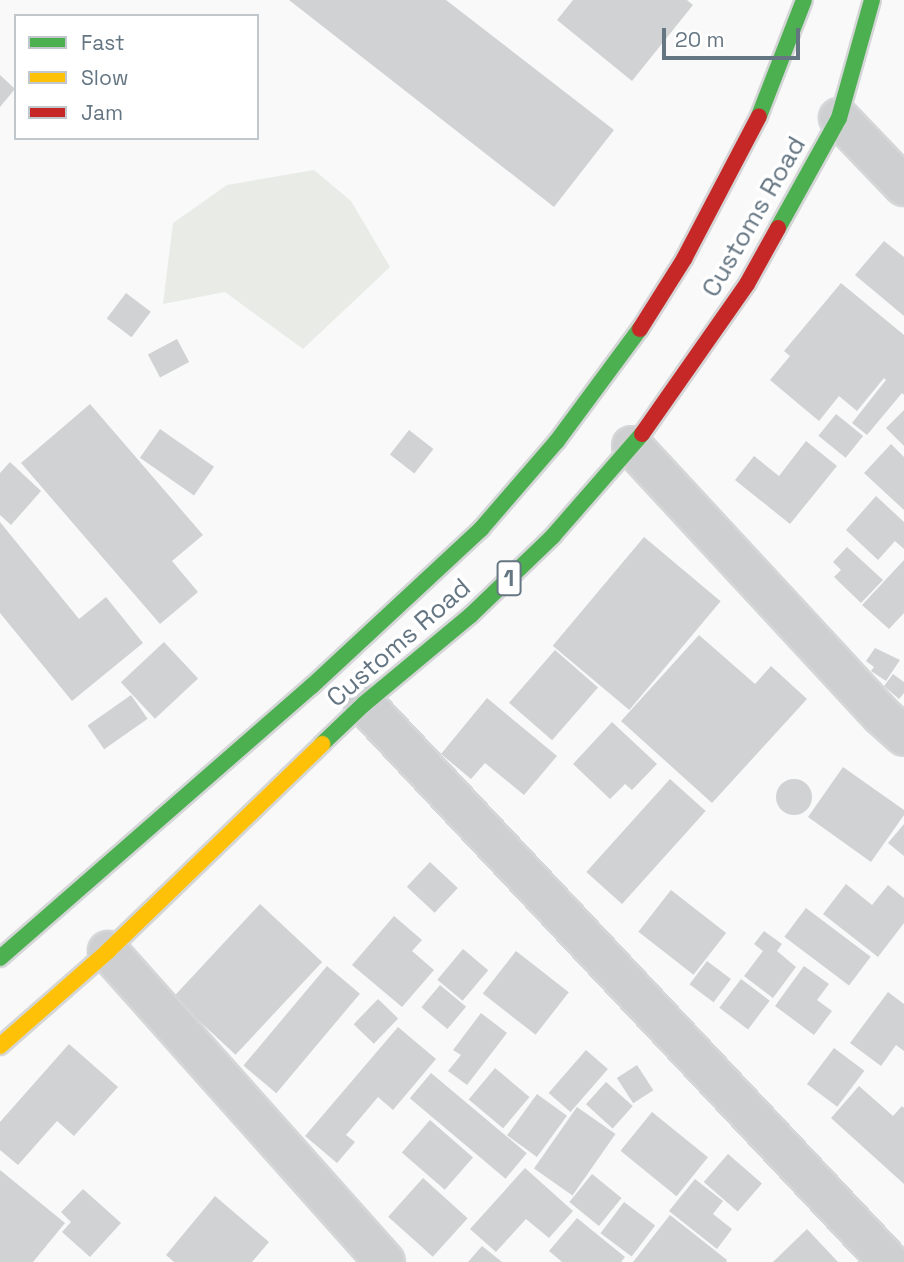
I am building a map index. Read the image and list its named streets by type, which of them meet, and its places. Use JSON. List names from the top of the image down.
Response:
{
  "streets": {
    "main road": ["Customs Road", "1"]
  },
  "legend": ["Fast", "Slow", "Jam"],
  "scale_bar": "20 m"
}
